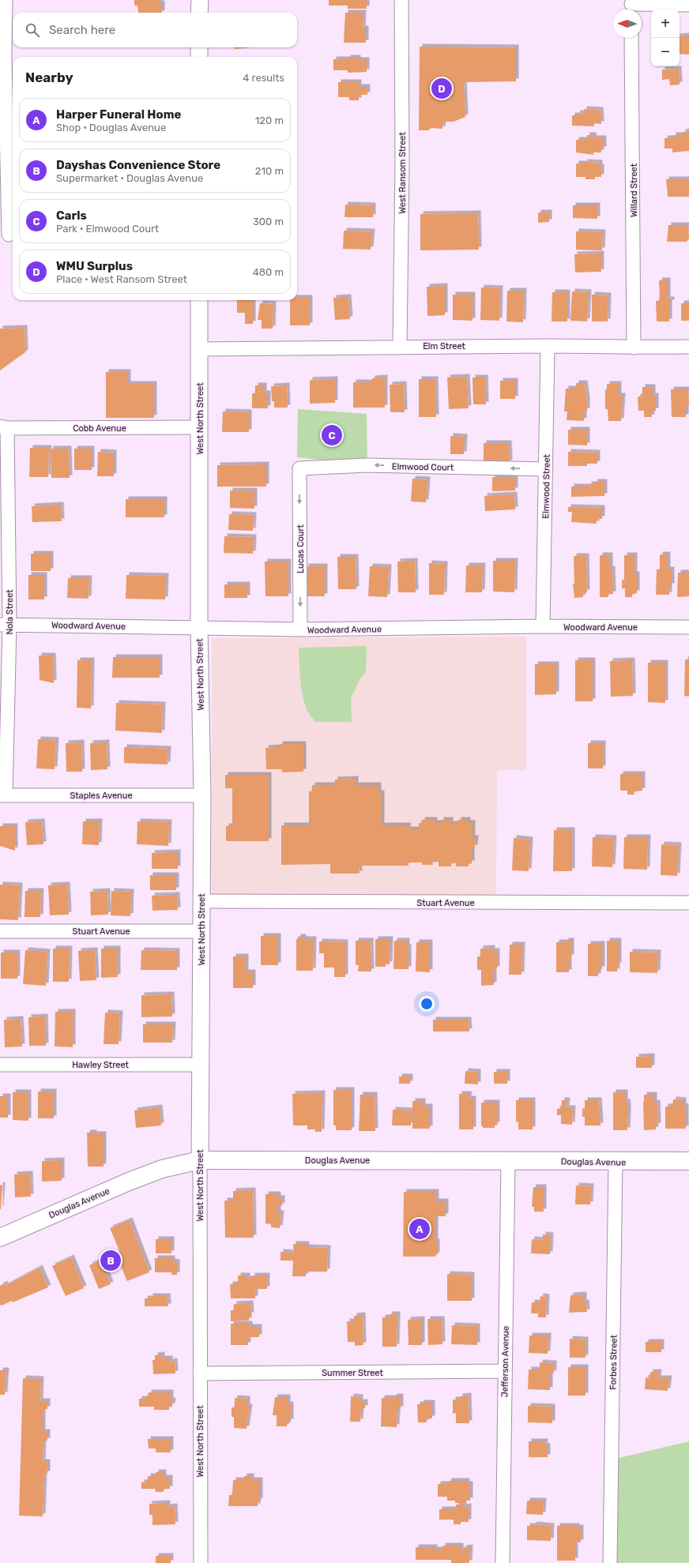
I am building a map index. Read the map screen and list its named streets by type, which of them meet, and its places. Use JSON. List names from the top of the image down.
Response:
{
  "streets": {
    "main road": ["Douglas Avenue"],
    "street": [
      "West Ransom Street",
      "Willard Street",
      "Elm Street",
      "West North Street",
      "Cobb Avenue",
      "Elmwood Court",
      "Elmwood Street",
      "Lucas Court",
      "Nola Street",
      "Woodward Avenue",
      "Staples Avenue",
      "Stuart Avenue",
      "Hawley Street",
      "Jefferson Avenue",
      "Forbes Street",
      "Summer Street"
    ]
  },
  "crossings": [
    ["West Ransom Street", "Elm Street"],
    ["Willard Street", "Elm Street"],
    ["Elm Street", "West North Street"],
    ["Elm Street", "Elmwood Street"],
    ["West North Street", "Cobb Avenue"],
    ["West North Street", "Woodward Avenue"],
    ["West North Street", "Staples Avenue"],
    ["West North Street", "Stuart Avenue"],
    ["West North Street", "Hawley Street"],
    ["West North Street", "Douglas Avenue"],
    ["West North Street", "Summer Street"],
    ["Cobb Avenue", "Nola Street"],
    ["Elmwood Court", "Elmwood Street"],
    ["Elmwood Court", "Lucas Court"],
    ["Elmwood Street", "Woodward Avenue"],
    ["Lucas Court", "Woodward Avenue"],
    ["Nola Street", "Woodward Avenue"],
    ["Nola Street", "Staples Avenue"],
    ["Douglas Avenue", "Jefferson Avenue"],
    ["Douglas Avenue", "Forbes Street"],
    ["Jefferson Avenue", "Summer Street"]
  ],
  "one_way": ["Elmwood Court", "Lucas Court"],
  "north": "left",
  "page": {
    "map_buttons": ["+", "−"],
    "search": "Search here",
    "heading": ["Nearby", "4 results"],
    "pins": [
      "D",
      "C",
      "A",
      "B"
    ],
    "list": [
      {
        "mark": "A",
        "name": "Harper Funeral Home",
        "note": "Shop · Douglas Avenue",
        "value": "120 m"
      },
      {
        "mark": "B",
        "name": "Dayshas Convenience Store",
        "note": "Supermarket · Douglas Avenue",
        "value": "210 m"
      },
      {
        "mark": "C",
        "name": "Carls",
        "note": "Park · Elmwood Court",
        "value": "300 m"
      },
      {
        "mark": "D",
        "name": "WMU Surplus",
        "note": "Place · West Ransom Street",
        "value": "480 m"
      }
    ]
  }
}
